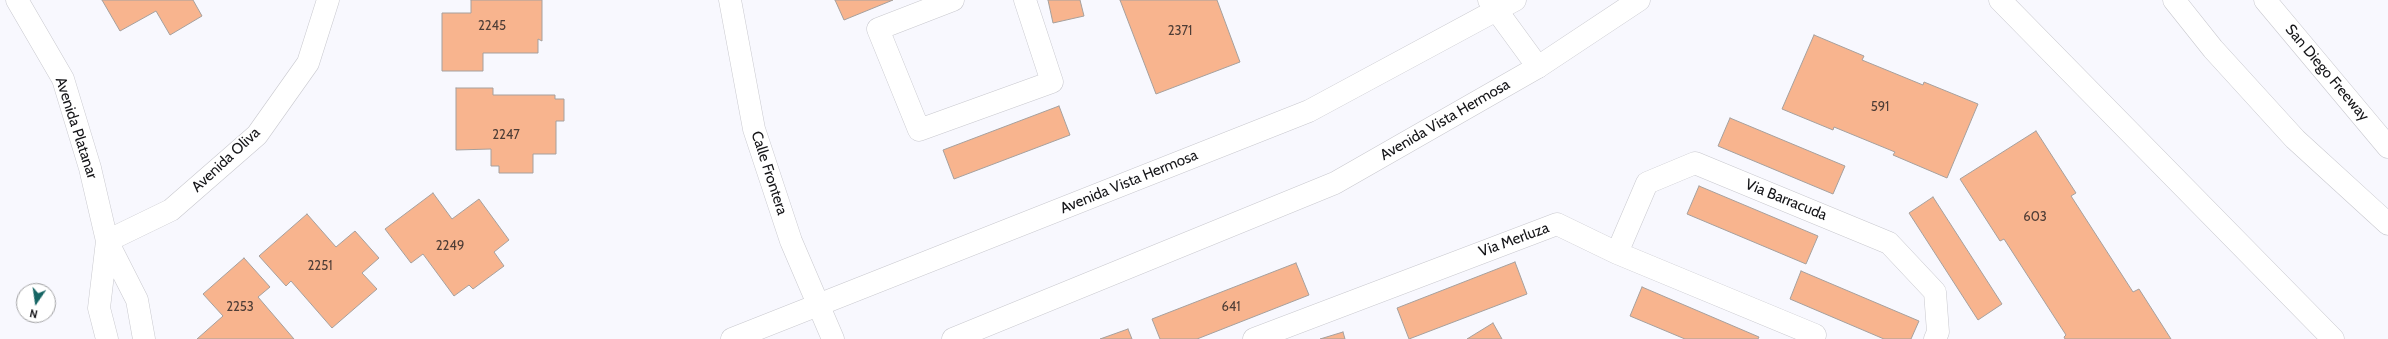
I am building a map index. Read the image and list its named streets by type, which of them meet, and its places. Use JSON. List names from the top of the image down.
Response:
{
  "streets": {
    "main road": [
      "San Diego Freeway",
      "Avenida Vista Hermosa",
      "Avenida Platanar",
      "Avenida Oliva",
      "Calle Frontera",
      "Via Barracuda",
      "Via Merluza"
    ]
  },
  "crossings": [
    ["Avenida Vista Hermosa", "Calle Frontera"],
    ["Avenida Platanar", "Avenida Oliva"],
    ["Via Barracuda", "Via Merluza"]
  ],
  "house_numbers": [
    "2245",
    "2371",
    "591",
    "2247",
    "603",
    "2249",
    "2251",
    "2253",
    "641"
  ],
  "north": "bottom"
}
